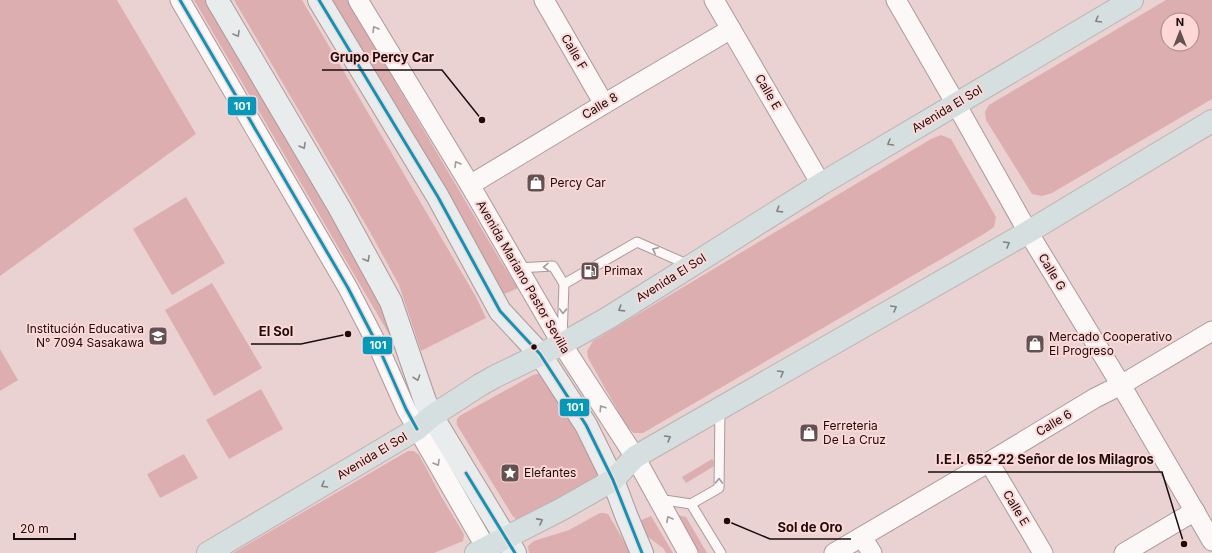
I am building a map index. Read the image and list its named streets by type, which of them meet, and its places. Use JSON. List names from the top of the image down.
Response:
{
  "streets": {
    "main road": ["Avenida El Sol", "Avenida Mariano Pastor Sevilla"],
    "street": [
      "Calle F",
      "Calle E",
      "Calle 8",
      "Calle G",
      "Calle 6"
    ]
  },
  "crossings": [
    ["Calle F", "Calle 8"],
    ["Calle E", "Calle 8"],
    ["Calle E", "Avenida El Sol"],
    ["Calle E", "Calle 6"],
    ["Calle 8", "Avenida Mariano Pastor Sevilla"],
    ["Avenida El Sol", "Calle G"],
    ["Avenida El Sol", "Avenida Mariano Pastor Sevilla"],
    ["Calle G", "Calle 6"]
  ],
  "places": {
    "other": [
      "Grupo Percy Car",
      "El Sol",
      "Sol de Oro",
      "I.E.I. 652-22 Señor de los Milagros"
    ],
    "shop": ["Percy Car", "Mercado Cooperativo El Progreso", "Ferreteria De La Cruz"],
    "fuel station": ["Primax"],
    "school or university": ["Institución Educativa N° 7094 Sasakawa"],
    "place": ["Elefantes"]
  },
  "lines": ["transit line 101"],
  "scale_bar": "20 m",
  "north": "top"
}
